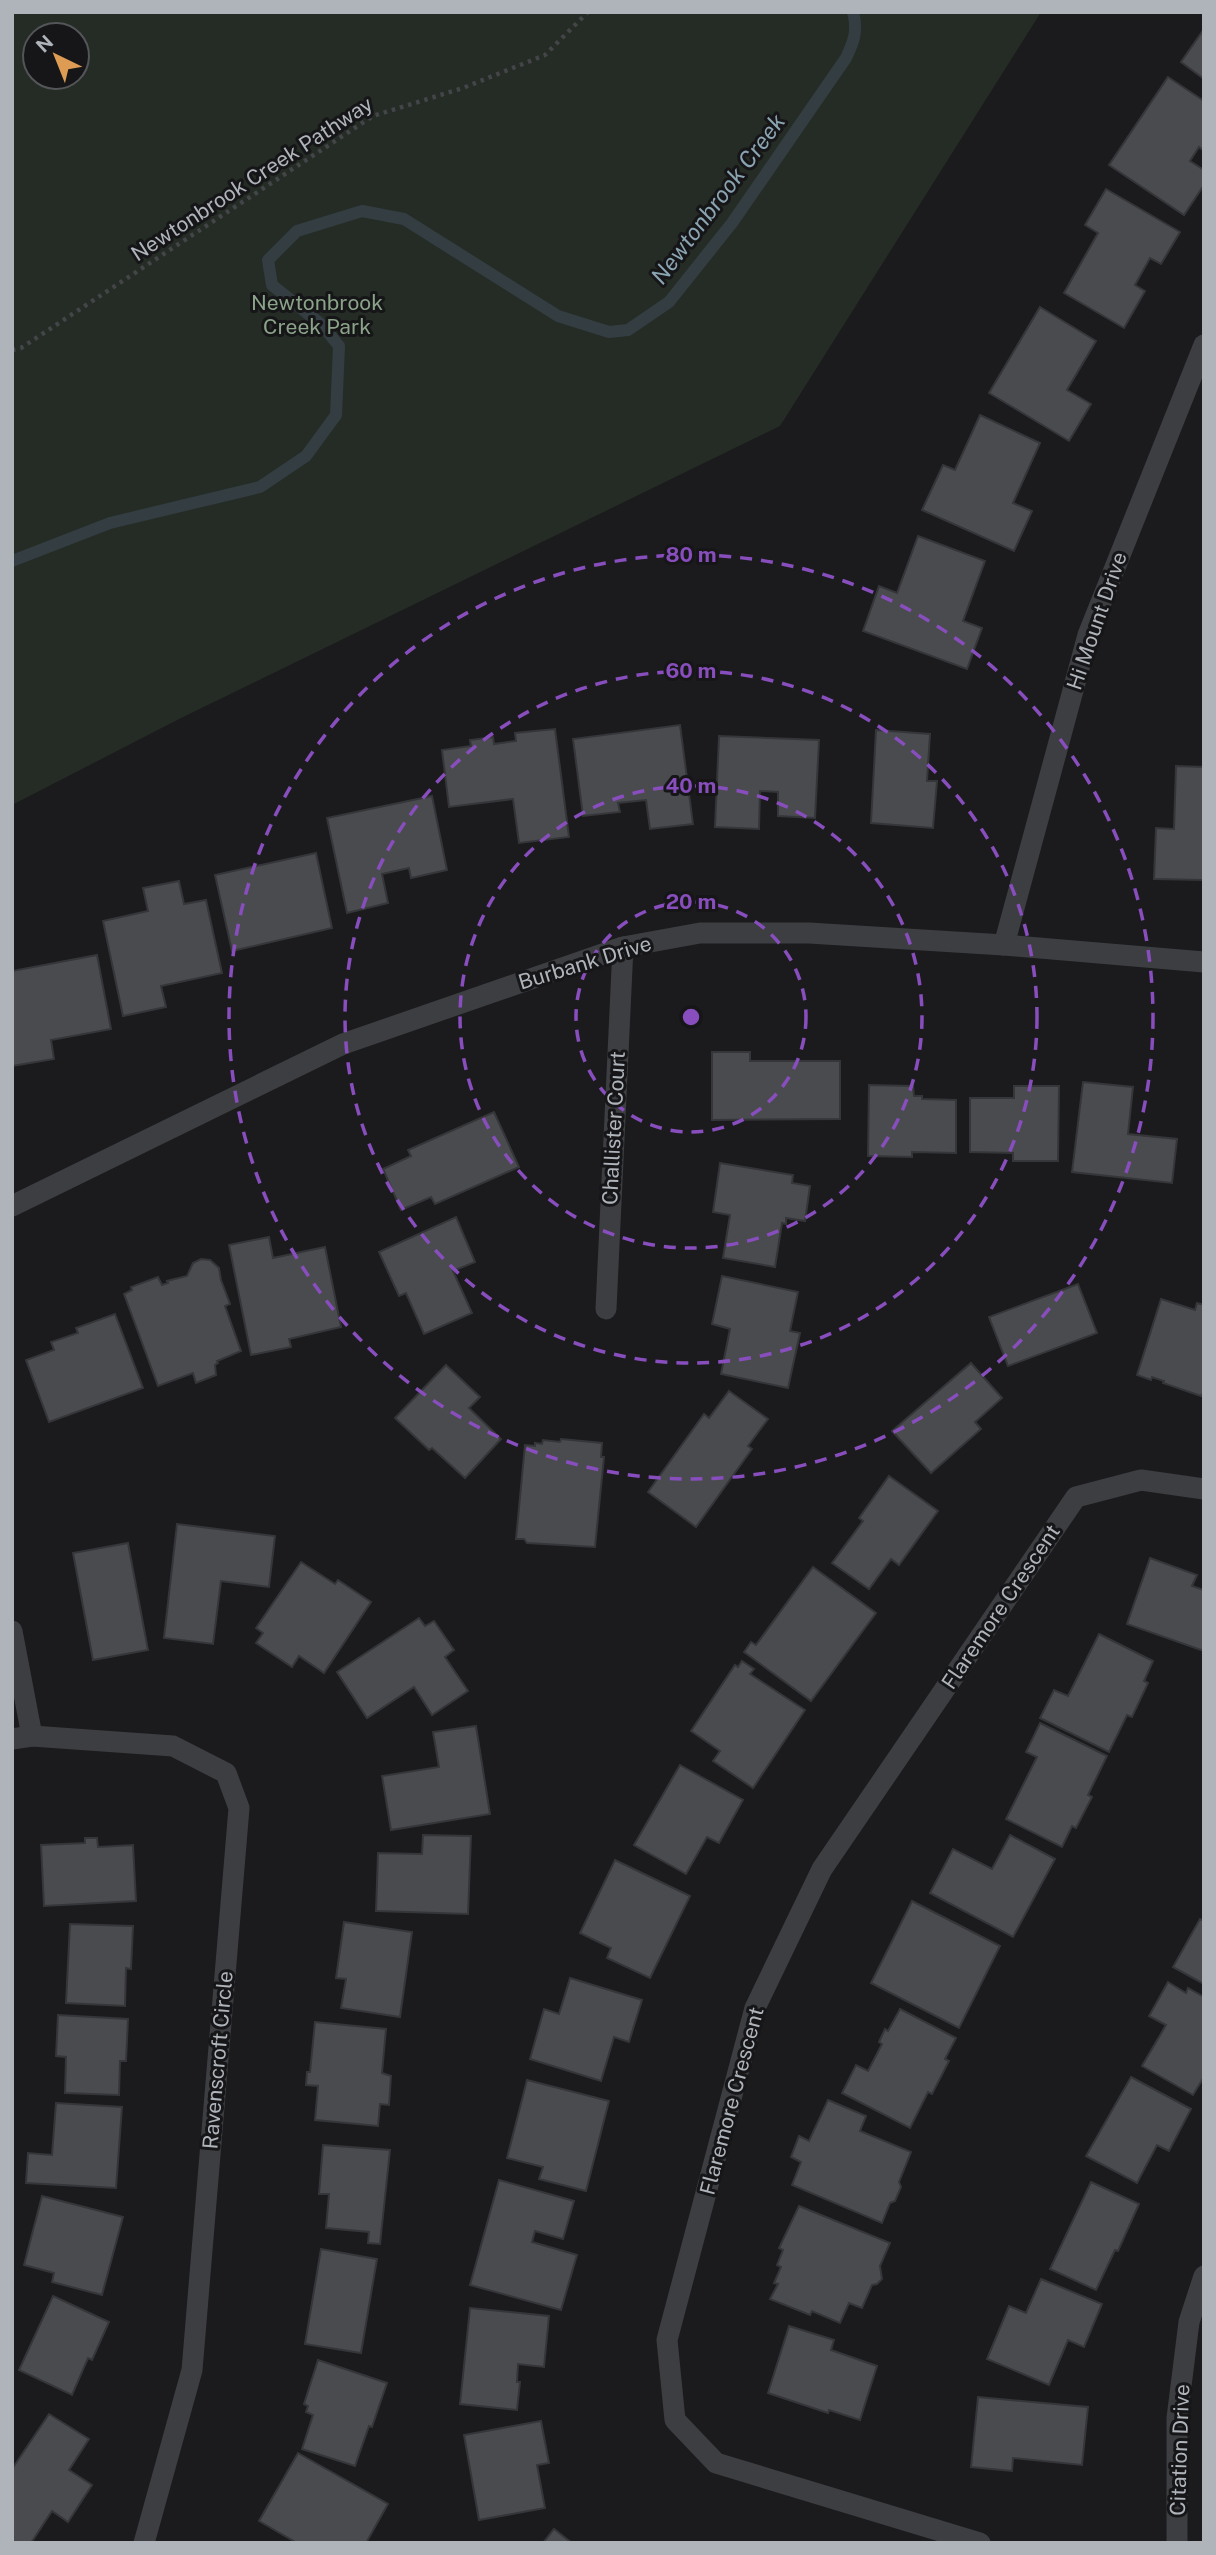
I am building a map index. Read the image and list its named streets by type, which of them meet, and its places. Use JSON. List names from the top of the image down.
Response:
{
  "streets": {
    "street": [
      "Hi Mount Drive",
      "Burbank Drive",
      "Challister Court",
      "Flaremore Crescent",
      "Ravenscroft Circle",
      "Citation Drive"
    ],
    "path": ["Newtonbrook Creek Pathway"]
  },
  "crossings": [
    ["Hi Mount Drive", "Burbank Drive"],
    ["Burbank Drive", "Challister Court"]
  ],
  "water": ["Newtonbrook Creek"],
  "parks": ["Newtonbrook Creek Park"],
  "north": "top left",
  "rings": [
    "80 m",
    "60 m",
    "40 m",
    "20 m"
  ]
}
